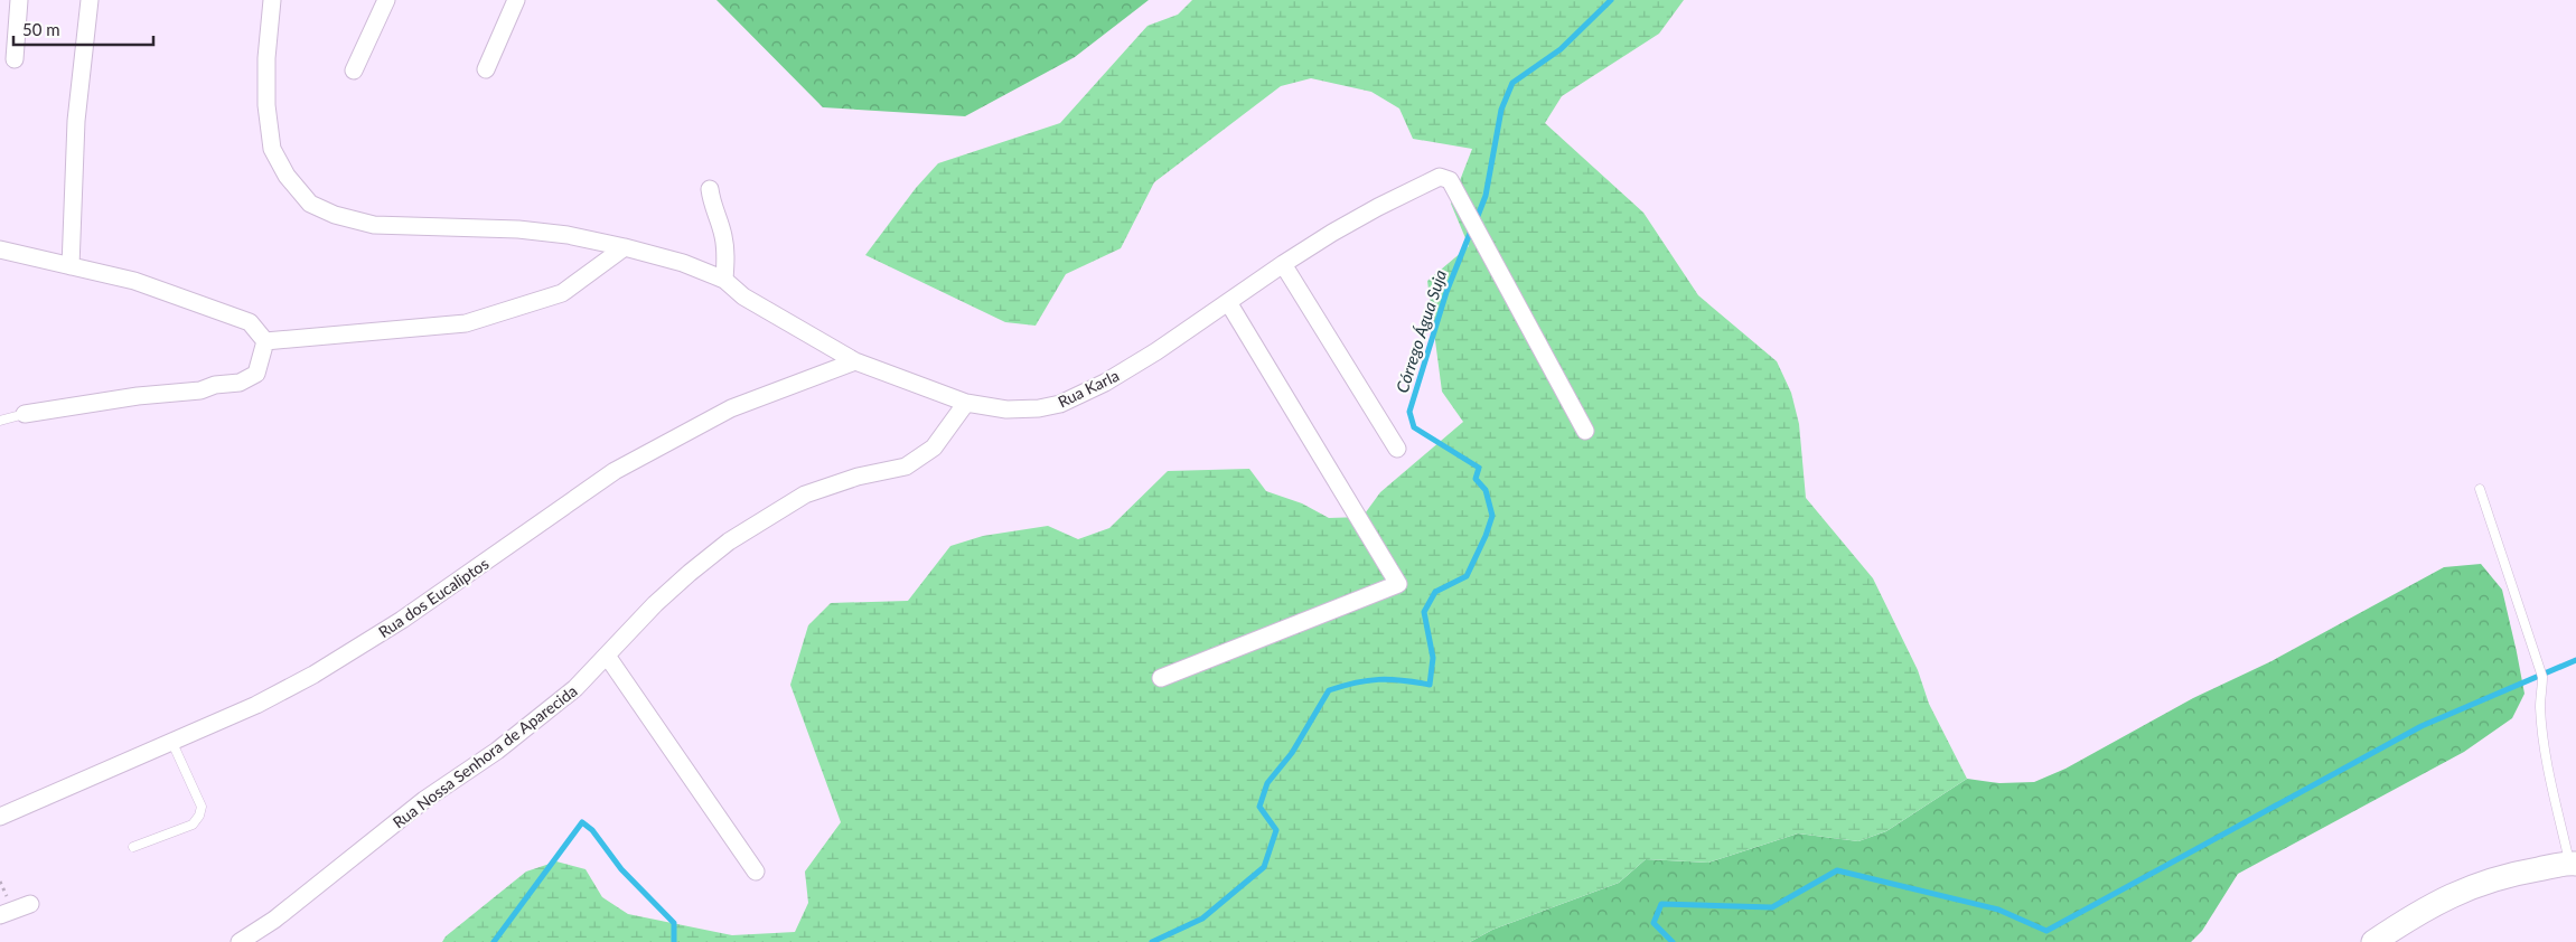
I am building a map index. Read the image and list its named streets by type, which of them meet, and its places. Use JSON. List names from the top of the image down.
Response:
{
  "streets": {
    "street": ["Rua Karla", "Rua dos Eucaliptos", "Rua Nossa Senhora de Aparecida"]
  },
  "crossings": [
    ["Rua Karla", "Rua dos Eucaliptos"],
    ["Rua Karla", "Rua Nossa Senhora de Aparecida"]
  ],
  "water": ["Córrego Água Suja"],
  "scale_bar": "50 m"
}
